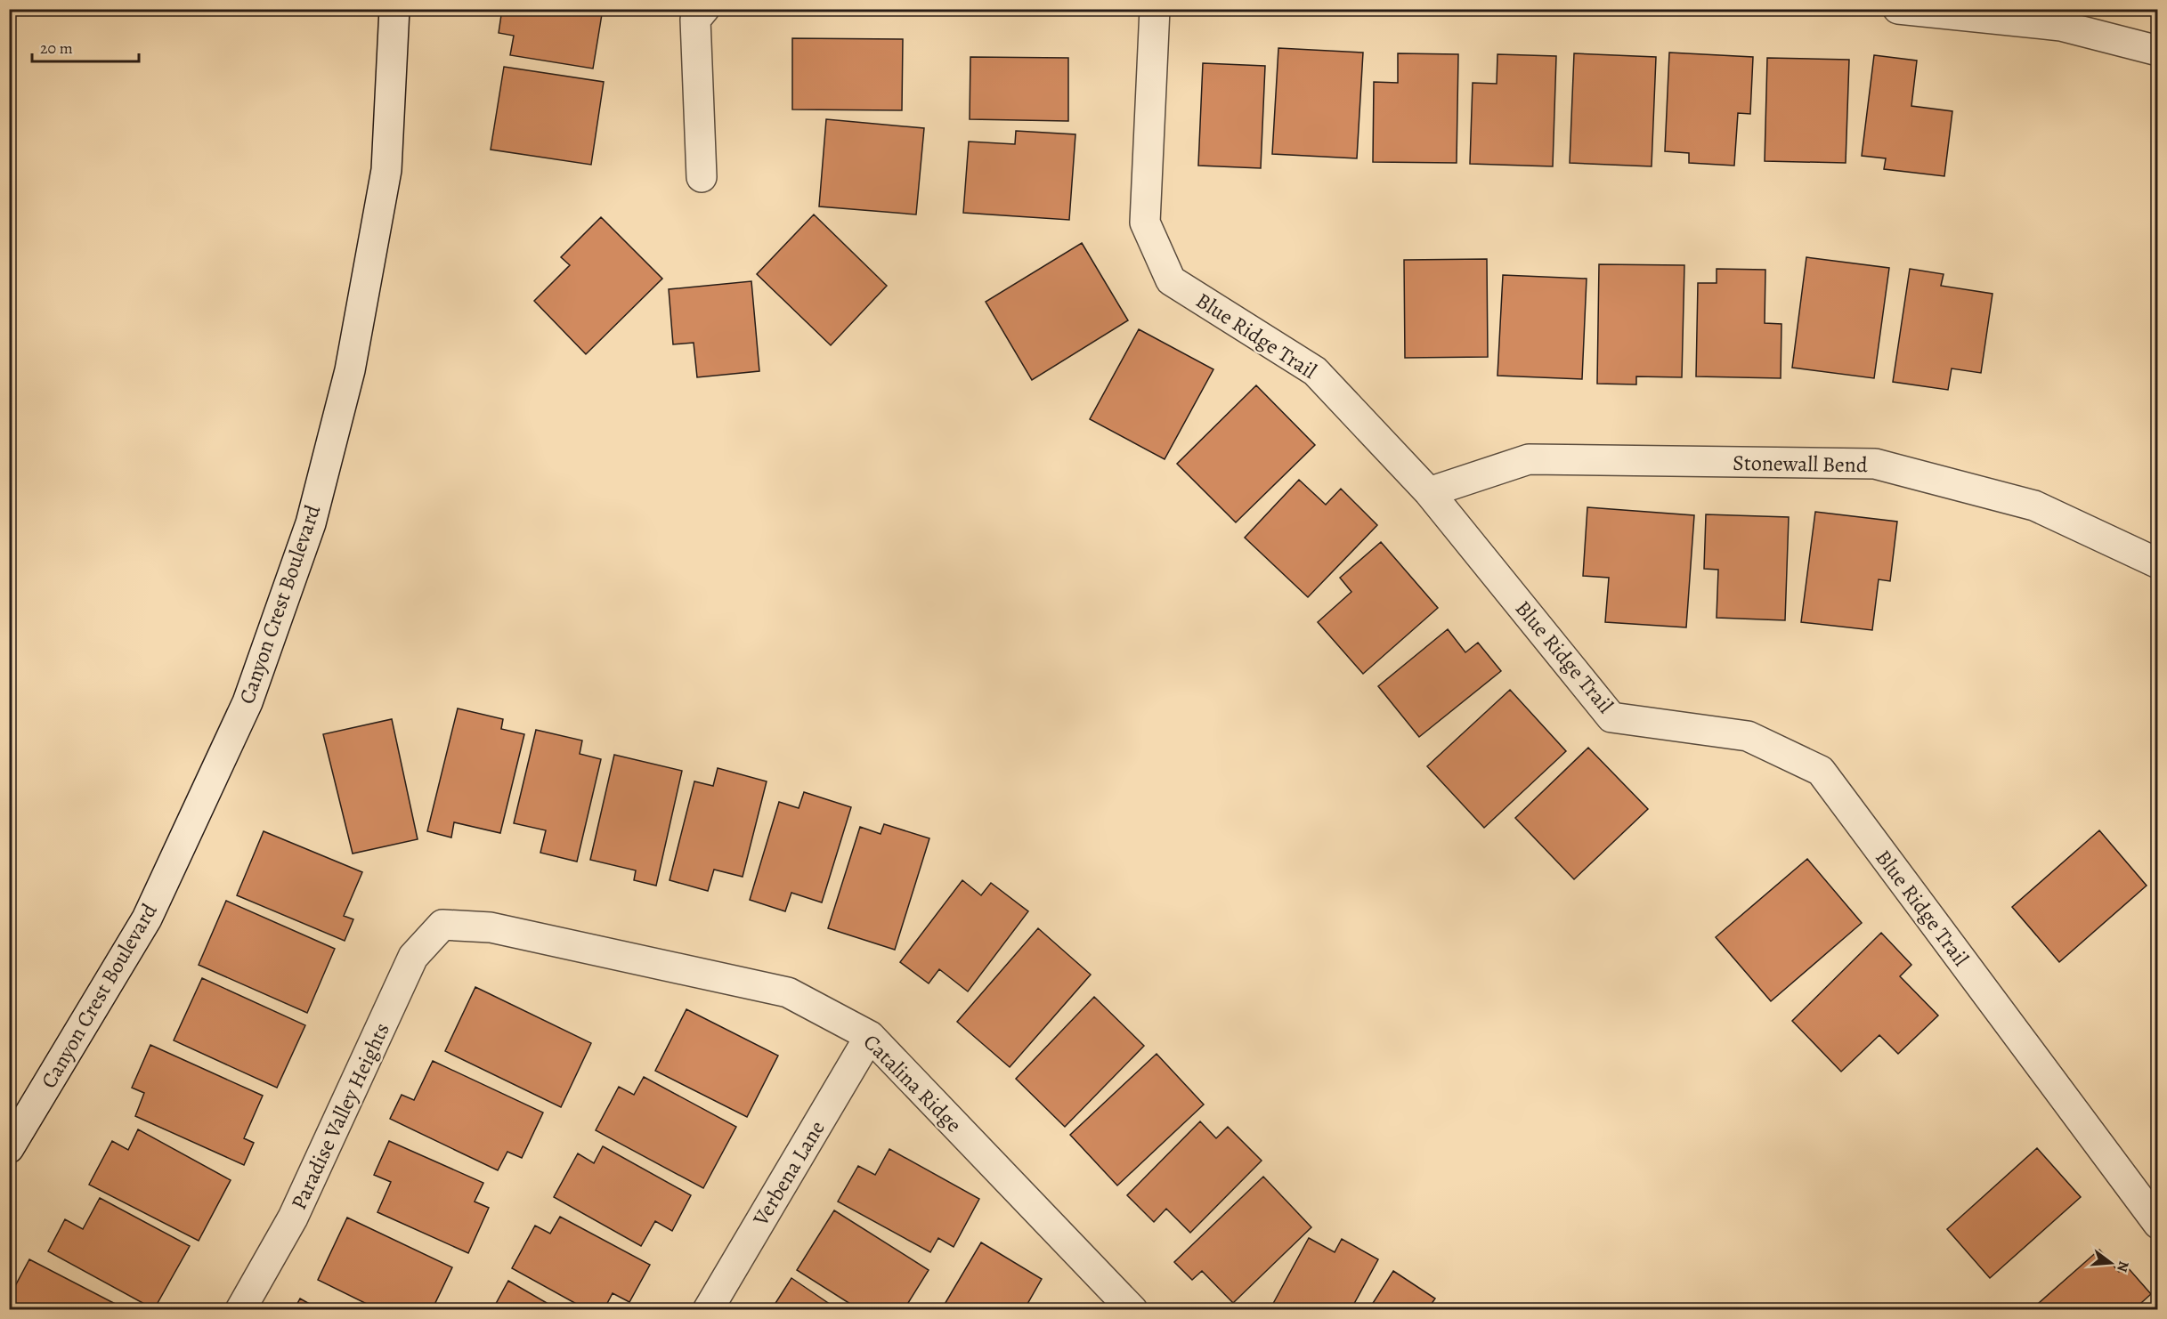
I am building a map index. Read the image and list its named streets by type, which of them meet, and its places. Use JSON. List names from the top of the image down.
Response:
{
  "streets": {
    "street": [
      "Blue Ridge Trail",
      "Stonewall Bend",
      "Canyon Crest Boulevard",
      "Catalina Ridge",
      "Paradise Valley Heights",
      "Verbena Lane"
    ]
  },
  "crossings": [
    ["Blue Ridge Trail", "Stonewall Bend"],
    ["Catalina Ridge", "Paradise Valley Heights"],
    ["Catalina Ridge", "Verbena Lane"]
  ],
  "scale_bar": "20 m",
  "north": "right"
}
